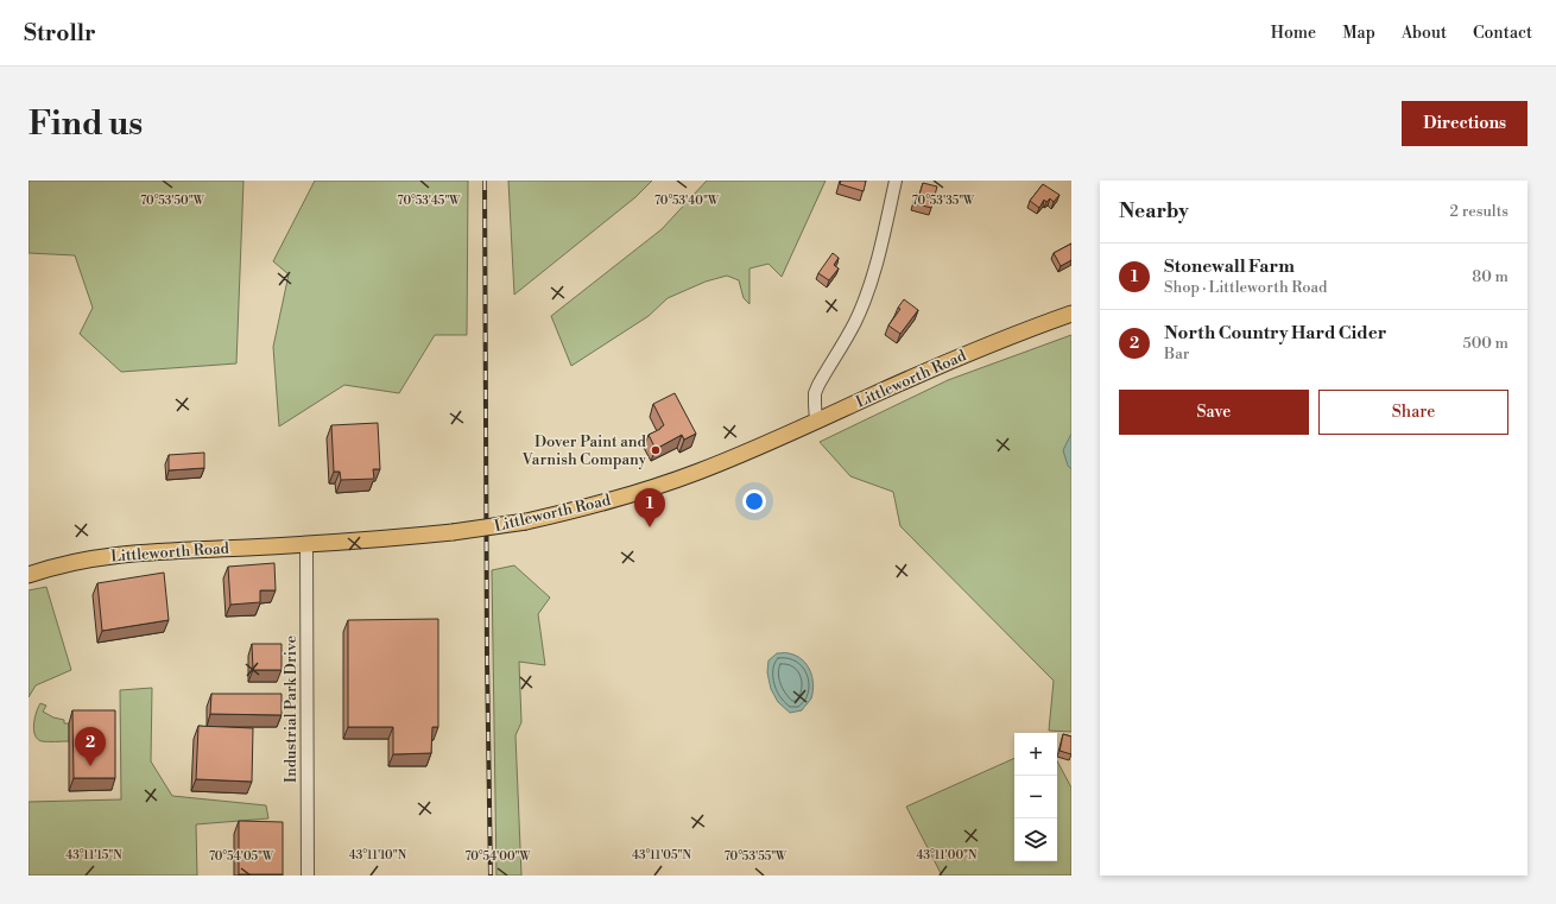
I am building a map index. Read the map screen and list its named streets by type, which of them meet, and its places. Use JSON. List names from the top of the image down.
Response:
{
  "streets": {
    "main road": ["Littleworth Road"],
    "street": ["Industrial Park Drive"]
  },
  "crossings": [
    ["Littleworth Road", "Industrial Park Drive"]
  ],
  "places": ["Dover Paint and Varnish Company"],
  "page": {
    "header": "Strollr",
    "nav": [
      "Home",
      "Map",
      "About",
      "Contact"
    ],
    "buttons": [
      "Directions",
      ["Save", "Share"]
    ],
    "title": "Find us",
    "heading": ["Nearby", "2 results"],
    "list": [
      {
        "mark": "1",
        "name": "Stonewall Farm",
        "note": "Shop · Littleworth Road",
        "value": "80 m"
      },
      {
        "mark": "2",
        "name": "North Country Hard Cider",
        "note": "Bar",
        "value": "500 m"
      }
    ],
    "pins": ["1", "2"],
    "map_buttons": ["+", "−"]
  },
  "coordinates": [
    "70°53'40\"W",
    "70°53'50\"W",
    "70°53'45\"W",
    "70°53'35\"W",
    "43°11'15\"N",
    "43°11'10\"N",
    "43°11'05\"N",
    "43°11'00\"N",
    "70°54'05\"W",
    "70°54'00\"W",
    "70°53'55\"W"
  ]
}
